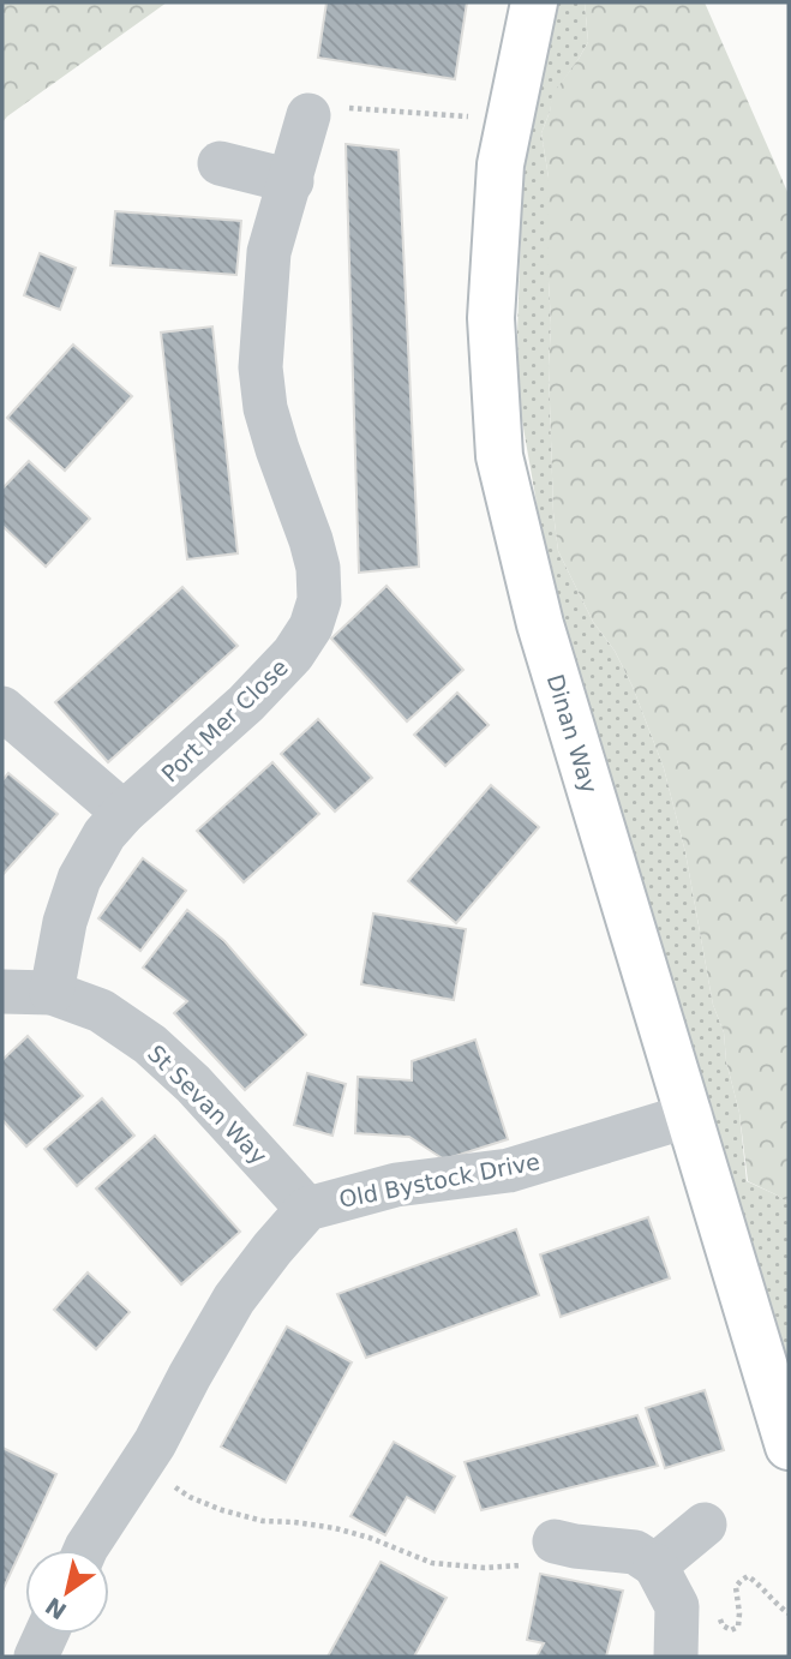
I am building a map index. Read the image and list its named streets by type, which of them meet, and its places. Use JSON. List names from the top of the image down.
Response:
{
  "streets": {
    "street": [
      "Port Mer Close",
      "Dinan Way",
      "St Sevan Way",
      "Old Bystock Drive"
    ]
  },
  "crossings": [
    ["Port Mer Close", "St Sevan Way"],
    ["Dinan Way", "Old Bystock Drive"],
    ["St Sevan Way", "Old Bystock Drive"]
  ],
  "north": "bottom left"
}
